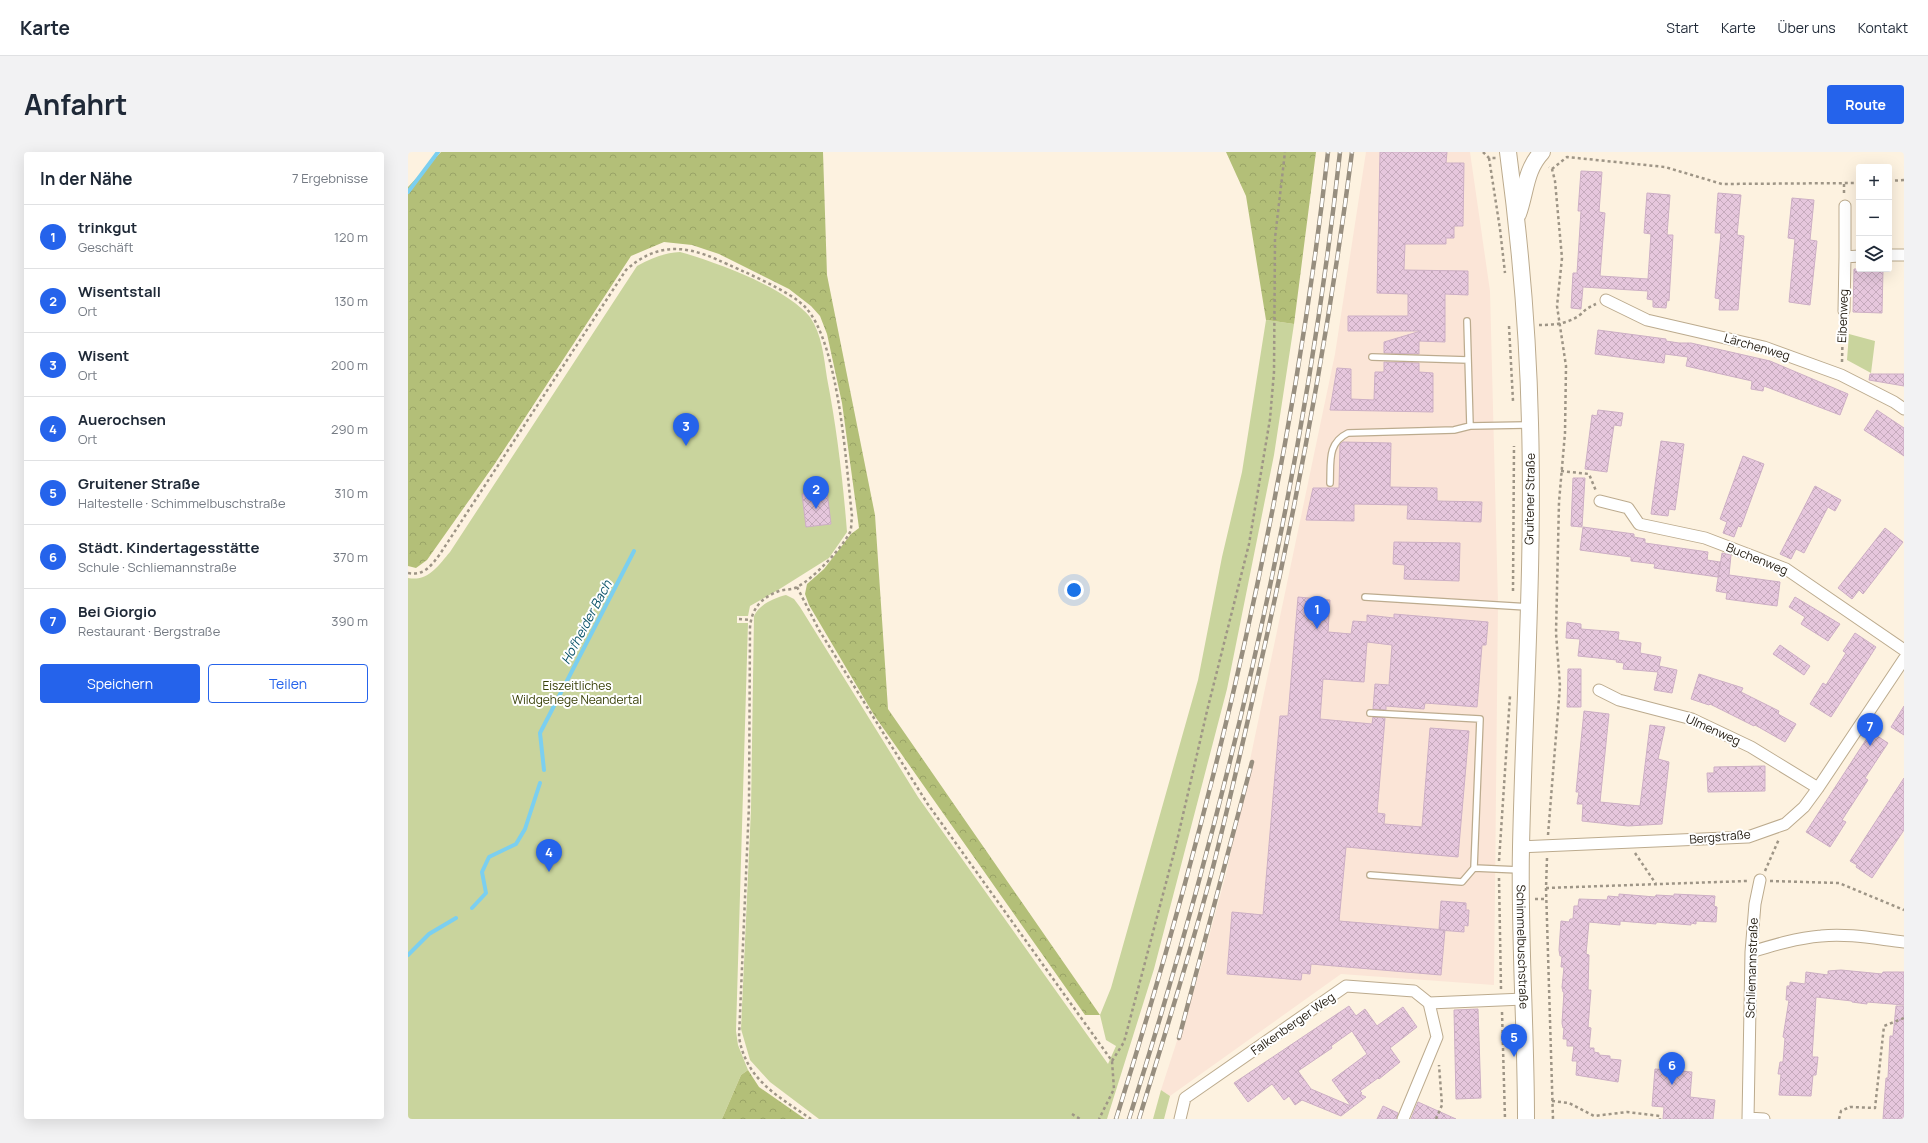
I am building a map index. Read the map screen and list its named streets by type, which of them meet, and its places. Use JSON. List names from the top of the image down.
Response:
{
  "streets": {
    "main road": ["Gruitener Straße", "Schimmelbuschstraße"],
    "street": [
      "Eibenweg",
      "Lärchenweg",
      "Buchenweg",
      "Ulmenweg",
      "Bergstraße",
      "Schliemannstraße",
      "Falkenberger Weg"
    ]
  },
  "crossings": [
    ["Eibenweg", "Lärchenweg"],
    ["Gruitener Straße", "Bergstraße"],
    ["Gruitener Straße", "Schimmelbuschstraße"],
    ["Ulmenweg", "Bergstraße"],
    ["Bergstraße", "Schimmelbuschstraße"]
  ],
  "water": ["Hofheider Bach"],
  "parks": ["Eiszeitliches Wildgehege Neandertal"],
  "page": {
    "header": "Karte",
    "nav": [
      "Start",
      "Karte",
      "Über uns",
      "Kontakt"
    ],
    "title": "Anfahrt",
    "buttons": [
      "Route",
      ["Speichern", "Teilen"]
    ],
    "heading": ["In der Nähe", "7 Ergebnisse"],
    "map_buttons": ["+", "−"],
    "list": [
      {
        "mark": "1",
        "name": "trinkgut",
        "note": "Geschäft",
        "value": "120 m"
      },
      {
        "mark": "2",
        "name": "Wisentstall",
        "note": "Ort",
        "value": "130 m"
      },
      {
        "mark": "3",
        "name": "Wisent",
        "note": "Ort",
        "value": "200 m"
      },
      {
        "mark": "4",
        "name": "Auerochsen",
        "note": "Ort",
        "value": "290 m"
      },
      {
        "mark": "5",
        "name": "Gruitener Straße",
        "note": "Haltestelle · Schimmelbuschstraße",
        "value": "310 m"
      },
      {
        "mark": "6",
        "name": "Städt. Kindertagesstätte",
        "note": "Schule · Schliemannstraße",
        "value": "370 m"
      },
      {
        "mark": "7",
        "name": "Bei Giorgio",
        "note": "Restaurant · Bergstraße",
        "value": "390 m"
      }
    ],
    "pins": [
      "3",
      "2",
      "1",
      "7",
      "4",
      "5",
      "6"
    ]
  }
}
